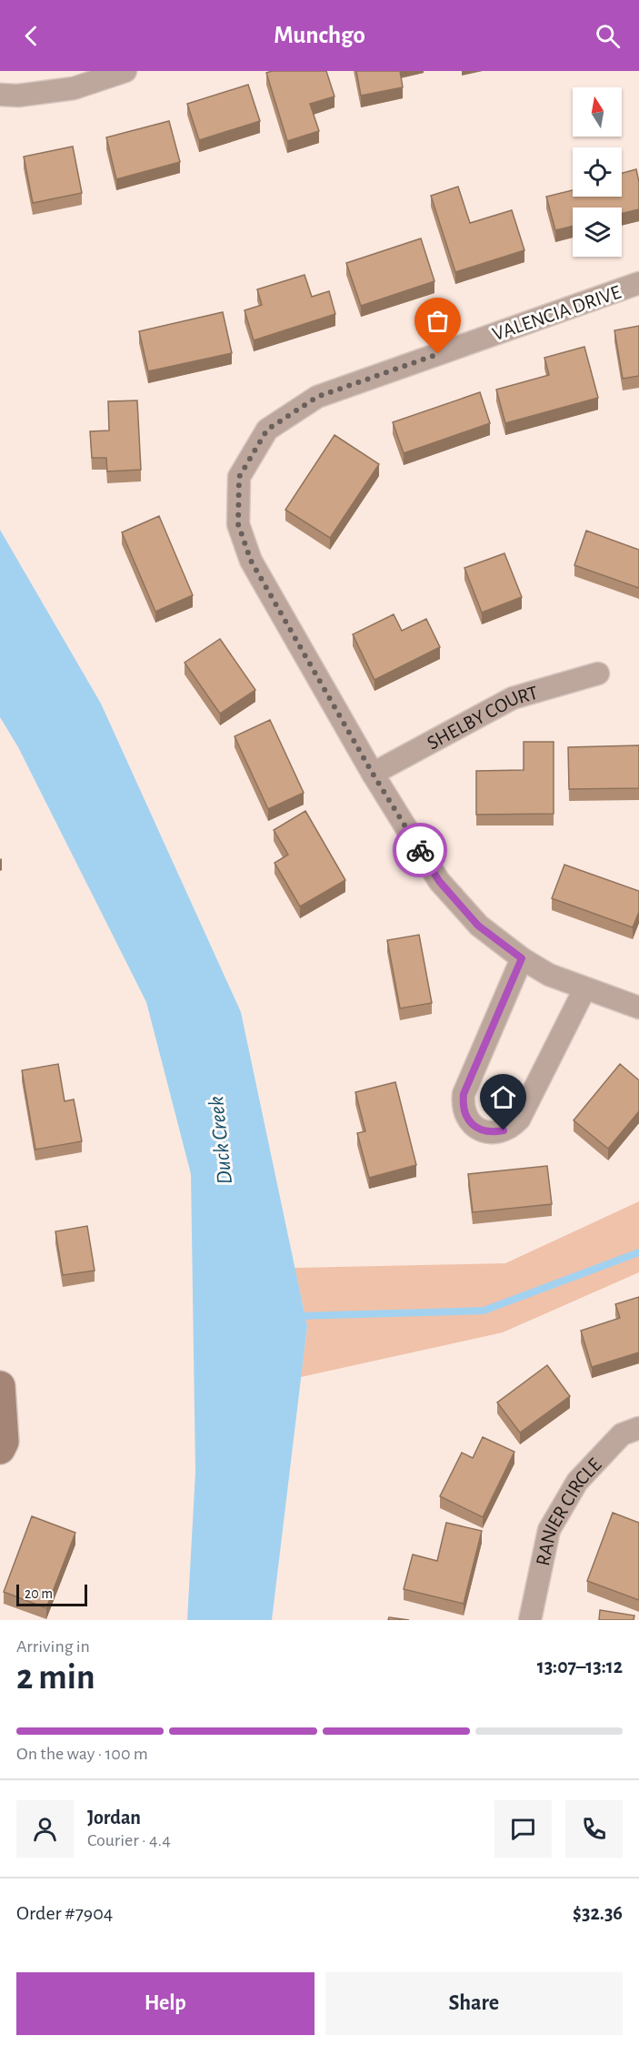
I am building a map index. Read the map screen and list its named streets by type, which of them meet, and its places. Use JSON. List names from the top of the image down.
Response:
{
  "streets": {
    "street": ["VALENCIA DRIVE", "SHELBY COURT", "RANIER CIRCLE"]
  },
  "crossings": [
    ["VALENCIA DRIVE", "SHELBY COURT"]
  ],
  "water": ["Duck Creek"],
  "scale_bar": "20 m",
  "north": "top",
  "page": {
    "header": "Munchgo",
    "scale": "20 m",
    "heading": ["2 min", "Arriving in", "13:07–13:12"],
    "panel": [
      "Jordan",
      "Courier · 4.4",
      "Order #7904",
      "$32.36"
    ],
    "bar": "On the way · 100 m",
    "buttons": ["Help", "Share"]
  }
}
